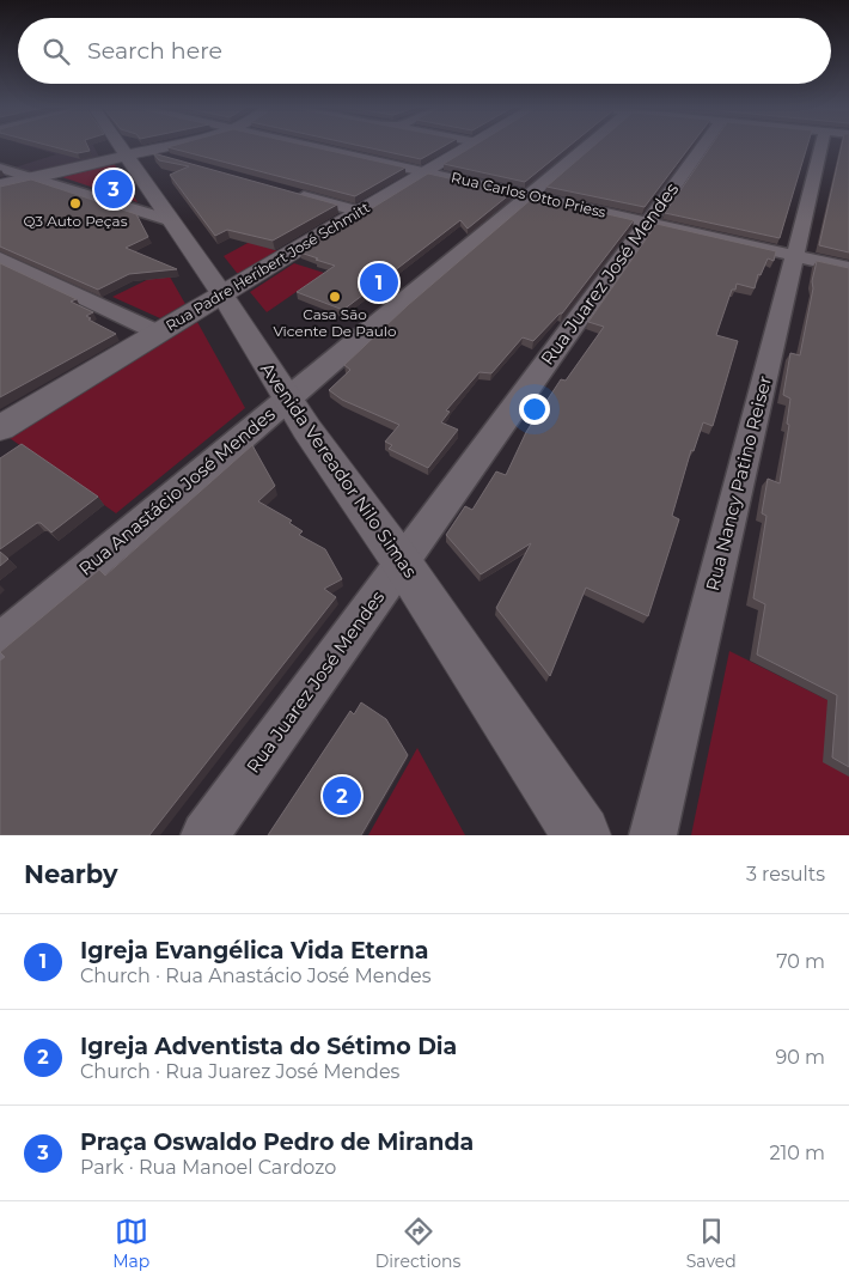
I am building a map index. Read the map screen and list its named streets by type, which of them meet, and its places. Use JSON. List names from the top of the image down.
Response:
{
  "streets": {
    "main road": ["Rua Padre Heribert José Schmitt", "Avenida Vereador Nilo Simas"],
    "street": [
      "Rua Carlos Otto Priess",
      "Rua Juarez José Mendes",
      "Rua Nancy Patino Reiser",
      "Rua Anastácio José Mendes"
    ]
  },
  "crossings": [
    ["Rua Carlos Otto Priess", "Rua Padre Heribert José Schmitt"],
    ["Rua Carlos Otto Priess", "Rua Juarez José Mendes"],
    ["Rua Carlos Otto Priess", "Rua Nancy Patino Reiser"],
    ["Rua Carlos Otto Priess", "Rua Anastácio José Mendes"],
    ["Rua Padre Heribert José Schmitt", "Avenida Vereador Nilo Simas"],
    ["Rua Juarez José Mendes", "Avenida Vereador Nilo Simas"],
    ["Avenida Vereador Nilo Simas", "Rua Anastácio José Mendes"]
  ],
  "places": ["Q3 Auto Peças", "Casa São Vicente De Paulo"],
  "page": {
    "search": "Search here",
    "pins": ["3", "1", "2"],
    "heading": ["Nearby", "3 results"],
    "list": [
      {
        "mark": "1",
        "name": "Igreja Evangélica Vida Eterna",
        "note": "Church · Rua Anastácio José Mendes",
        "value": "70 m"
      },
      {
        "mark": "2",
        "name": "Igreja Adventista do Sétimo Dia",
        "note": "Church · Rua Juarez José Mendes",
        "value": "90 m"
      },
      {
        "mark": "3",
        "name": "Praça Oswaldo Pedro de Miranda",
        "note": "Park · Rua Manoel Cardozo",
        "value": "210 m"
      }
    ],
    "nav": ["Map", "Directions", "Saved"]
  }
}
